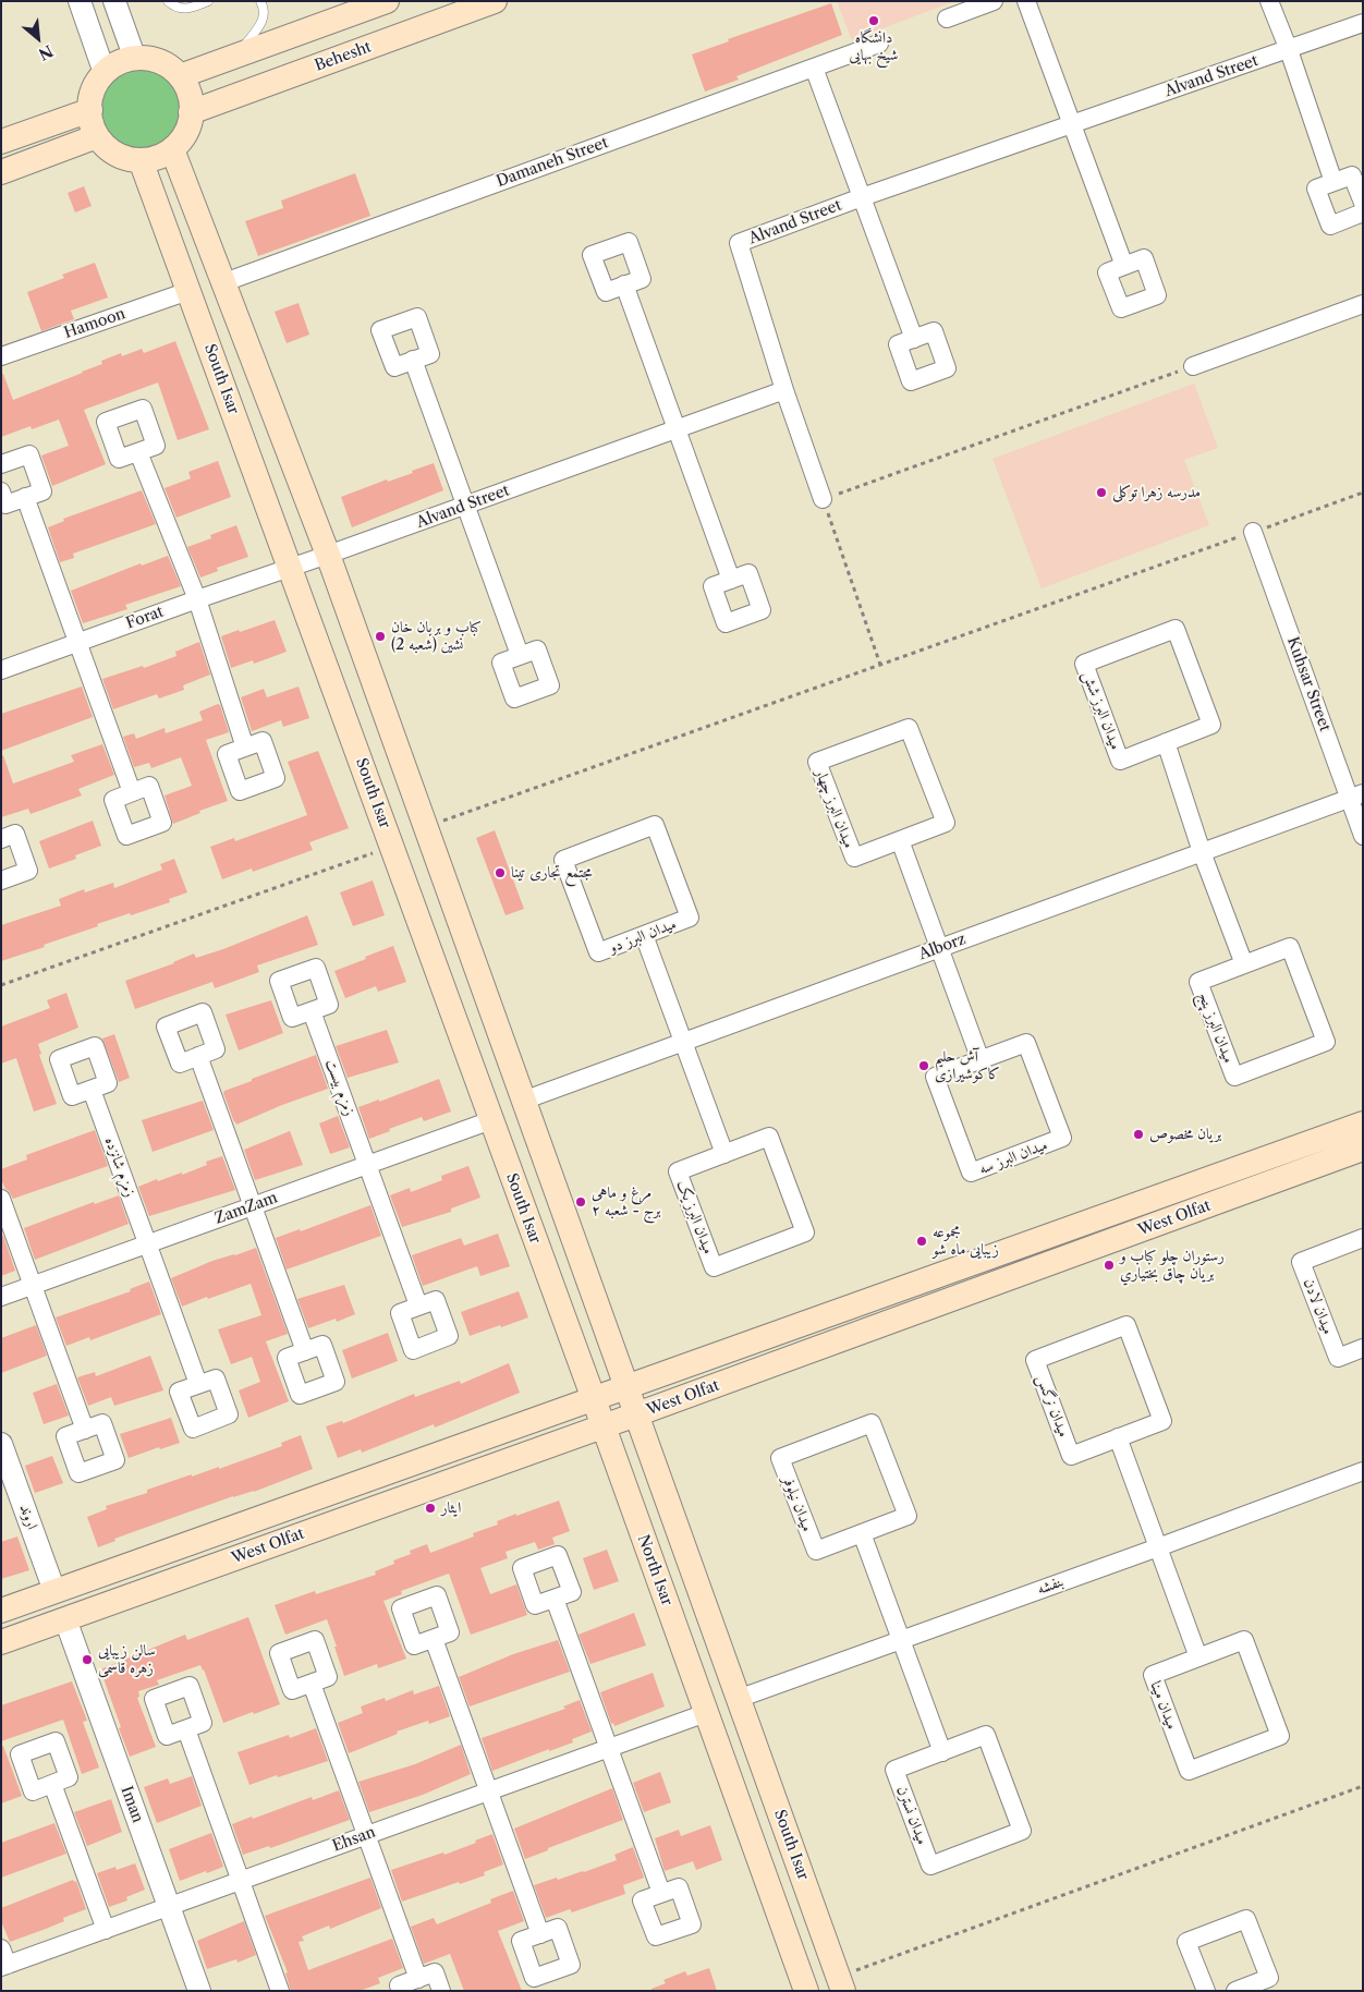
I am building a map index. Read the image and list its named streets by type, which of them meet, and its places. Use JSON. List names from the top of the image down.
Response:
{
  "streets": {
    "main road": [
      "Behesht",
      "South Isar",
      "West Olfat",
      "North Isar"
    ],
    "street": [
      "Alvand Street",
      "Damaneh Street",
      "Hamoon",
      "Forat",
      "Kuhsar Street",
      "میدان البرز شش",
      "میدان البرز چهار",
      "میدان البرز دو",
      "Alborz",
      "میدان البرز پنج",
      "زمزم بیست",
      "میدان البرز سه",
      "زمزم شانزده",
      "ZamZam",
      "میدان البرز یک",
      "میدان لادن",
      "میدان نرگس",
      "میدان نیلوفر",
      "اروند",
      "بنفشه",
      "میدان مینا",
      "Iman",
      "میدان نسترن",
      "Ehsan"
    ]
  },
  "crossings": [
    ["Behesht", "South Isar"],
    ["Alvand Street", "South Isar"],
    ["Alvand Street", "Forat"],
    ["Hamoon", "South Isar"],
    ["South Isar", "Forat"],
    ["South Isar", "ZamZam"],
    ["South Isar", "West Olfat"],
    ["South Isar", "North Isar"],
    ["South Isar", "بنفشه"],
    ["Kuhsar Street", "Alborz"],
    ["زمزم بیست", "ZamZam"],
    ["زمزم شانزده", "ZamZam"],
    ["West Olfat", "اروند"],
    ["West Olfat", "North Isar"],
    ["West Olfat", "Iman"],
    ["North Isar", "Ehsan"],
    ["Iman", "Ehsan"]
  ],
  "places": [
    "دانشگاه شیخ بهایی",
    "مدرسه زهرا توکلی",
    "کباب و بریان خان نشین (شعبه 2)",
    "مجتمع تجاری تینا",
    "آش حلیم کاکوشیرازی",
    "بریان مخصوص",
    "مرغ و ماهی برج - شعبه ۲",
    "مجموعه زیبایی ماه شو",
    "رستوران چلو كباب و بريان چاق بختياري",
    "ایثار",
    "سالن زیبایی زهره قاسمی"
  ],
  "north": "bottom right"
}
